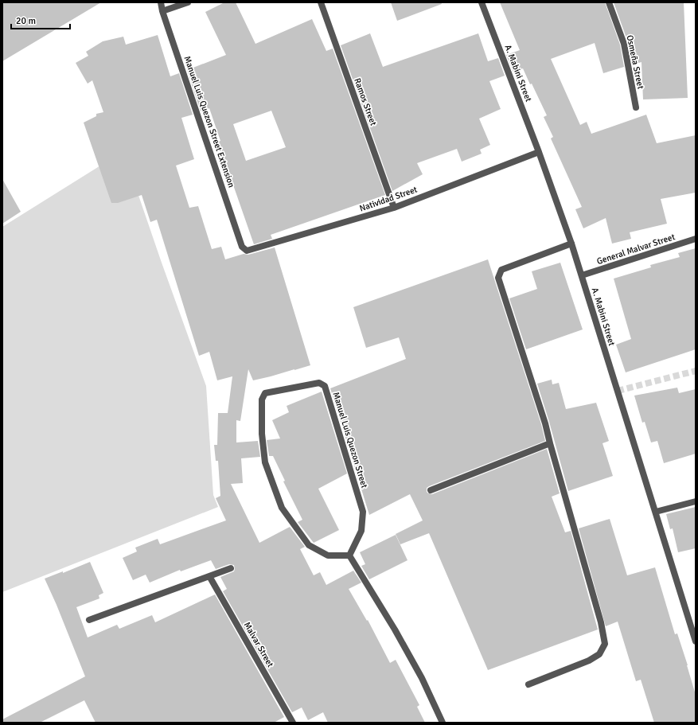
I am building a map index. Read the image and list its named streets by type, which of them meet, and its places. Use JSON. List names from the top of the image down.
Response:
{
  "streets": {
    "street": [
      "Osmeña Street",
      "A. Mabini Street",
      "Ramos Street",
      "Manuel Luis Quezon Street Extension",
      "Natividad Street",
      "General Malvar Street",
      "Manuel Luis Quezon Street",
      "Malvar Street"
    ]
  },
  "crossings": [
    ["A. Mabini Street", "Natividad Street"],
    ["A. Mabini Street", "General Malvar Street"],
    ["Ramos Street", "Natividad Street"],
    ["Manuel Luis Quezon Street Extension", "Natividad Street"]
  ],
  "scale_bar": "20 m"
}
